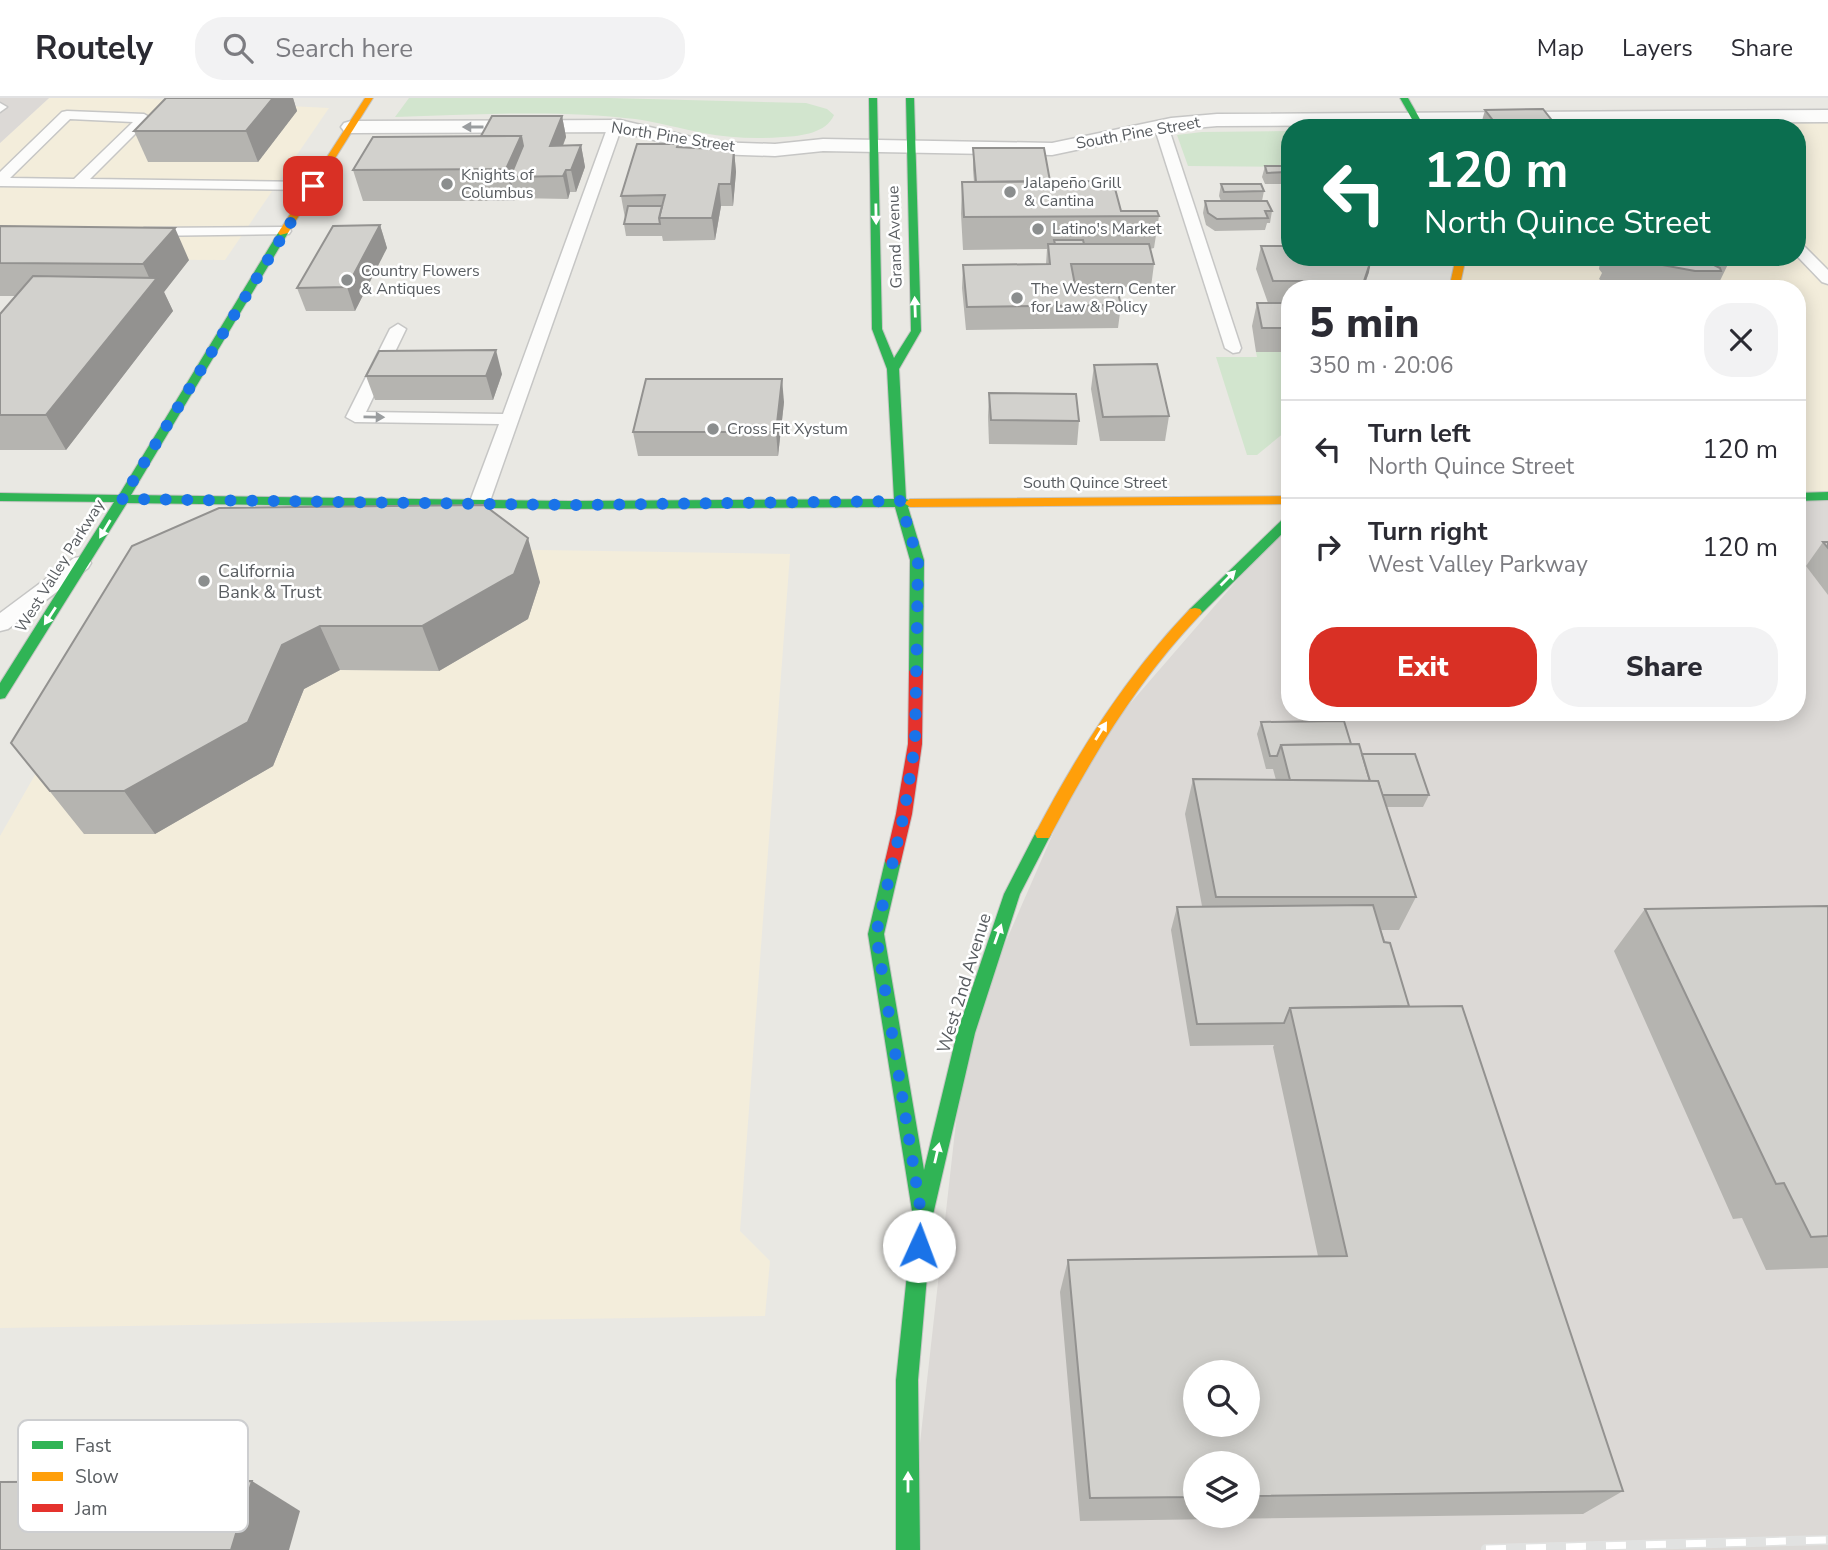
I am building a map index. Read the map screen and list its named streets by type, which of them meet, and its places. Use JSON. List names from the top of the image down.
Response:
{
  "streets": {
    "main road": [
      "Grand Avenue",
      "South Quince Street",
      "West Valley Parkway",
      "West 2nd Avenue"
    ],
    "street": ["South Pine Street", "North Pine Street"]
  },
  "crossings": [
    ["South Pine Street", "North Pine Street"],
    ["South Pine Street", "Grand Avenue"],
    ["North Pine Street", "Grand Avenue"],
    ["North Pine Street", "West Valley Parkway"],
    ["Grand Avenue", "South Quince Street"],
    ["Grand Avenue", "West 2nd Avenue"],
    ["South Quince Street", "West Valley Parkway"]
  ],
  "one_way": ["North Pine Street", "West 2nd Avenue"],
  "places": [
    "Knights of Columbus",
    "Jalapeño Grill & Cantina",
    "Latino's Market",
    "Country Flowers & Antiques",
    "The Western Center for Law & Policy",
    "Cross Fit Xystum",
    "California Bank & Trust"
  ],
  "legend": ["Fast", "Slow", "Jam"],
  "page": {
    "header": "Routely",
    "search": "Search here",
    "nav": ["Map", "Layers", "Share"],
    "turn": ["120 m", "North Quince Street"],
    "heading": ["5 min", "350 m · 20:06"],
    "list": [
      {
        "name": "Turn left",
        "note": "North Quince Street",
        "value": "120 m"
      },
      {
        "name": "Turn right",
        "note": "West Valley Parkway",
        "value": "120 m"
      }
    ],
    "buttons": ["Exit", "Share"]
  }
}
